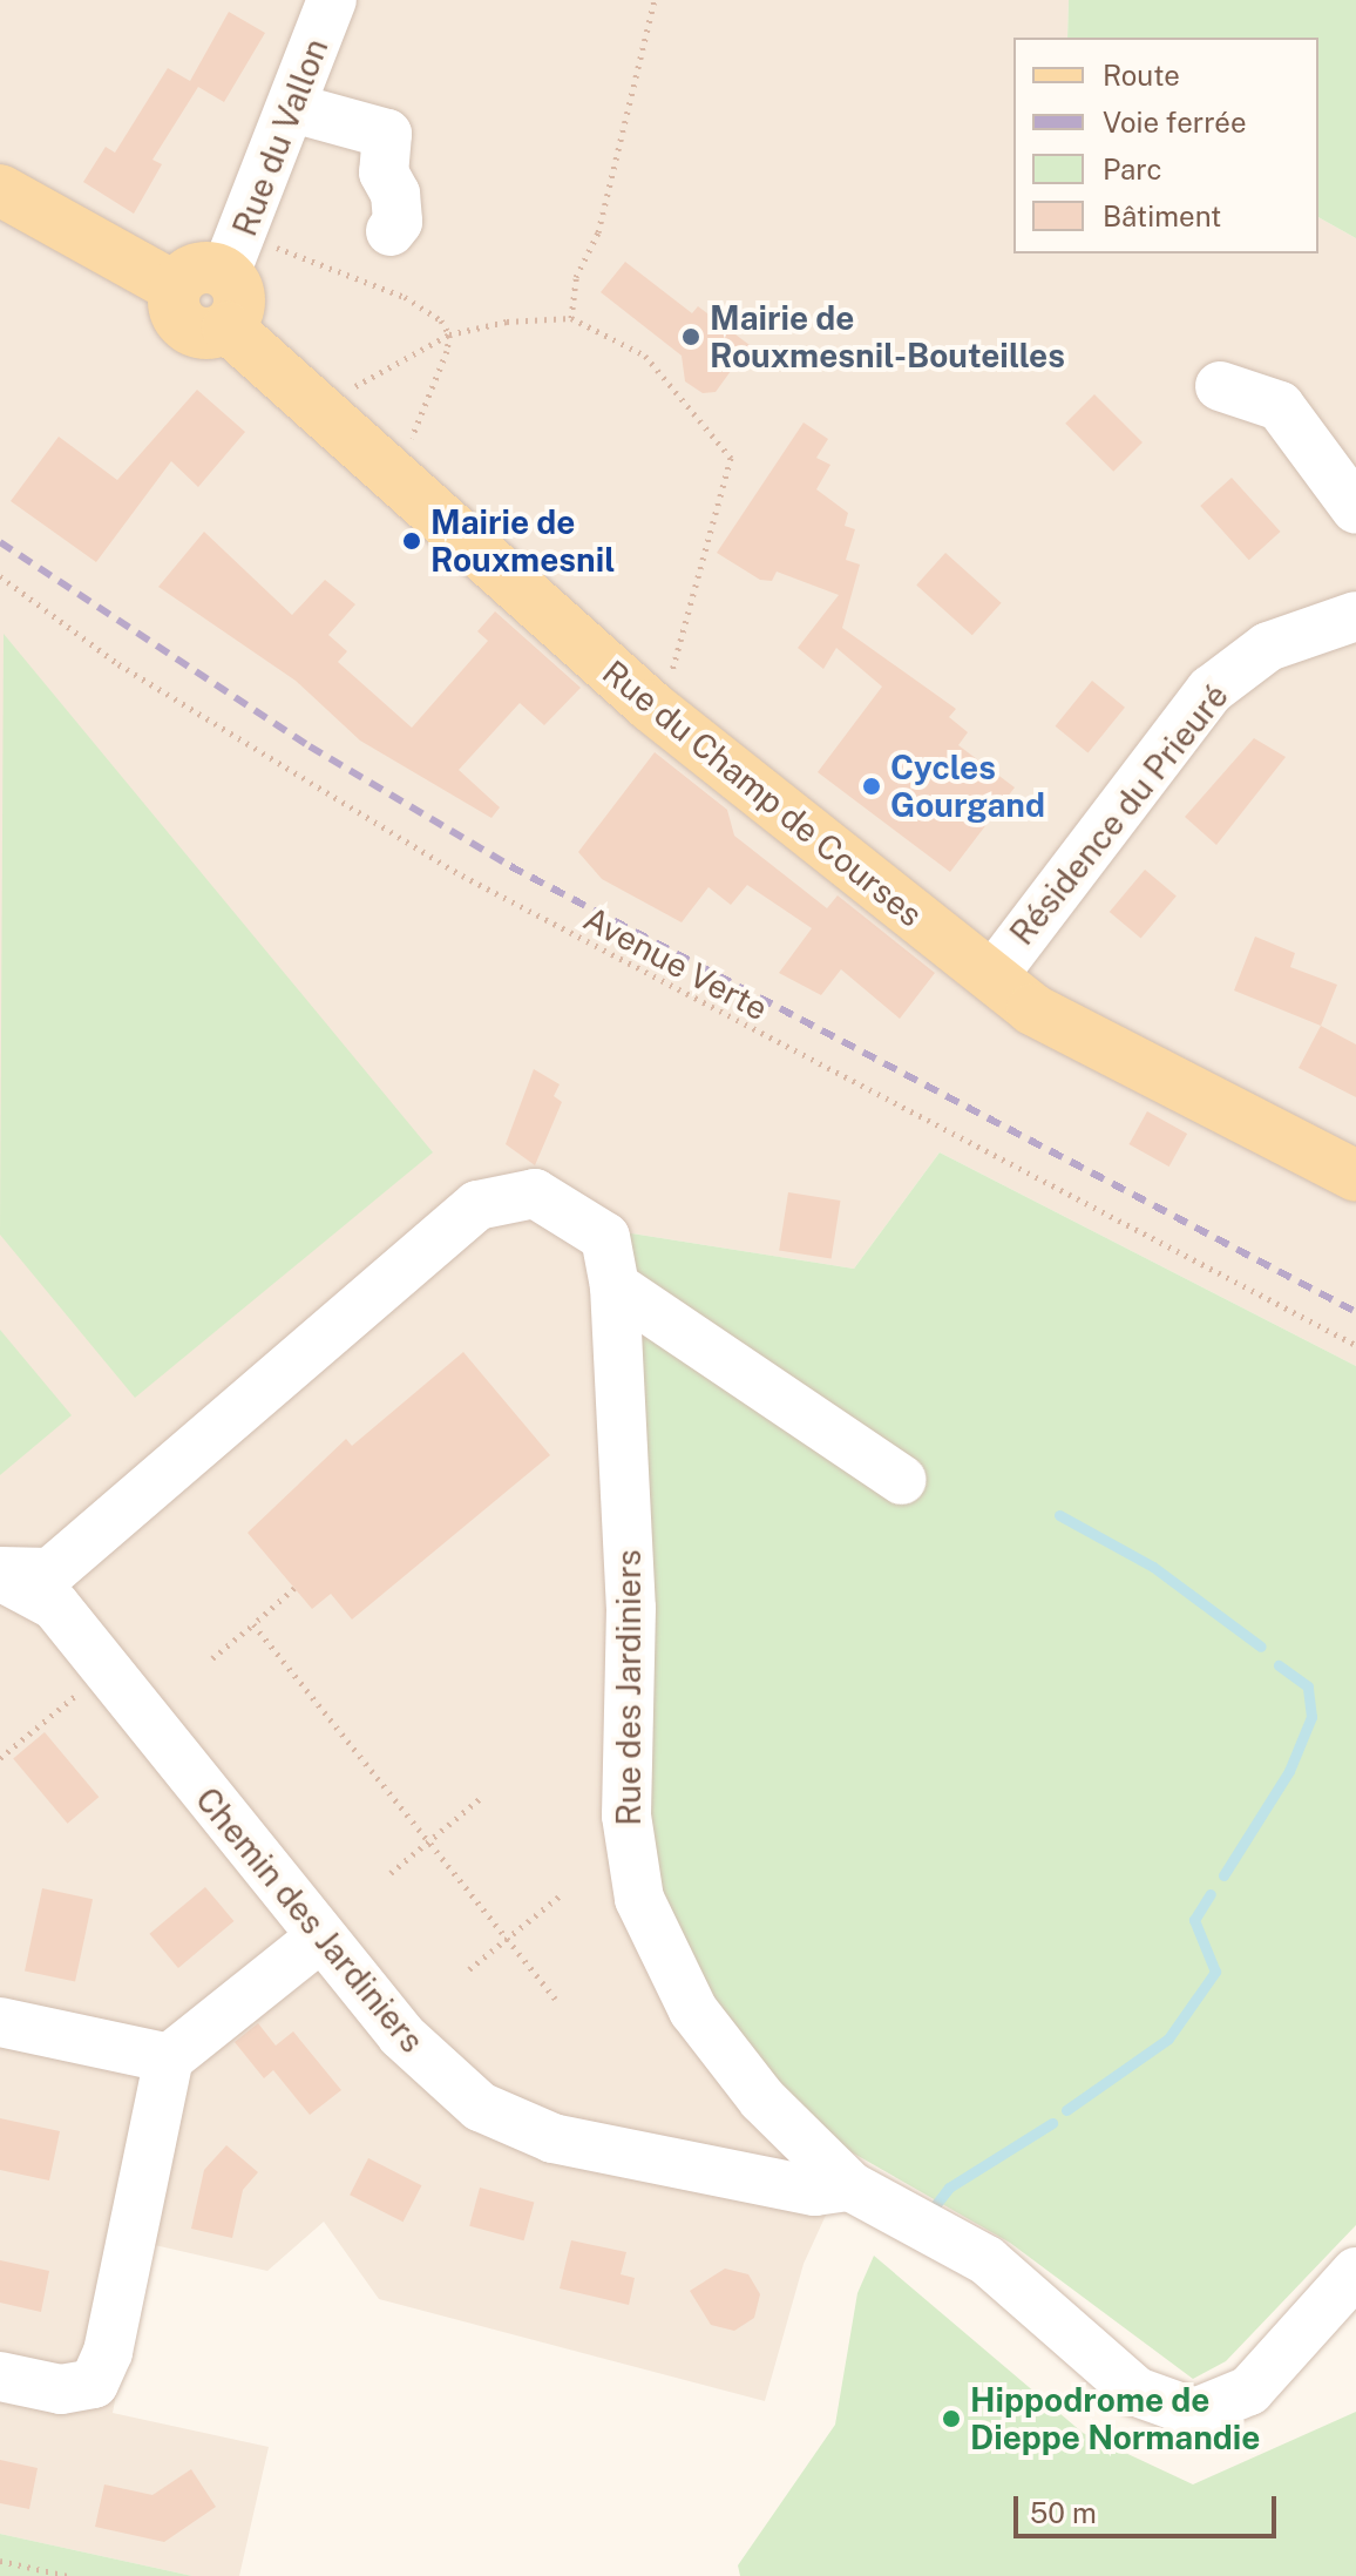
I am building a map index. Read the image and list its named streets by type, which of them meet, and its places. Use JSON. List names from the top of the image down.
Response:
{
  "streets": {
    "main road": ["Rue du Champ de Courses"],
    "street": [
      "Rue du Vallon",
      "Résidence du Prieuré",
      "Rue des Jardiniers",
      "Chemin des Jardiniers"
    ],
    "path": ["Avenue Verte"]
  },
  "crossings": [
    ["Rue du Vallon", "Rue du Champ de Courses"],
    ["Rue du Champ de Courses", "Résidence du Prieuré"],
    ["Rue des Jardiniers", "Chemin des Jardiniers"]
  ],
  "places": [
    "Mairie de Rouxmesnil-Bouteilles",
    "Mairie de Rouxmesnil",
    "Cycles Gourgand",
    "Hippodrome de Dieppe Normandie"
  ],
  "legend": [
    "Route",
    "Voie ferrée",
    "Parc",
    "Bâtiment"
  ],
  "scale_bar": "50 m"
}
